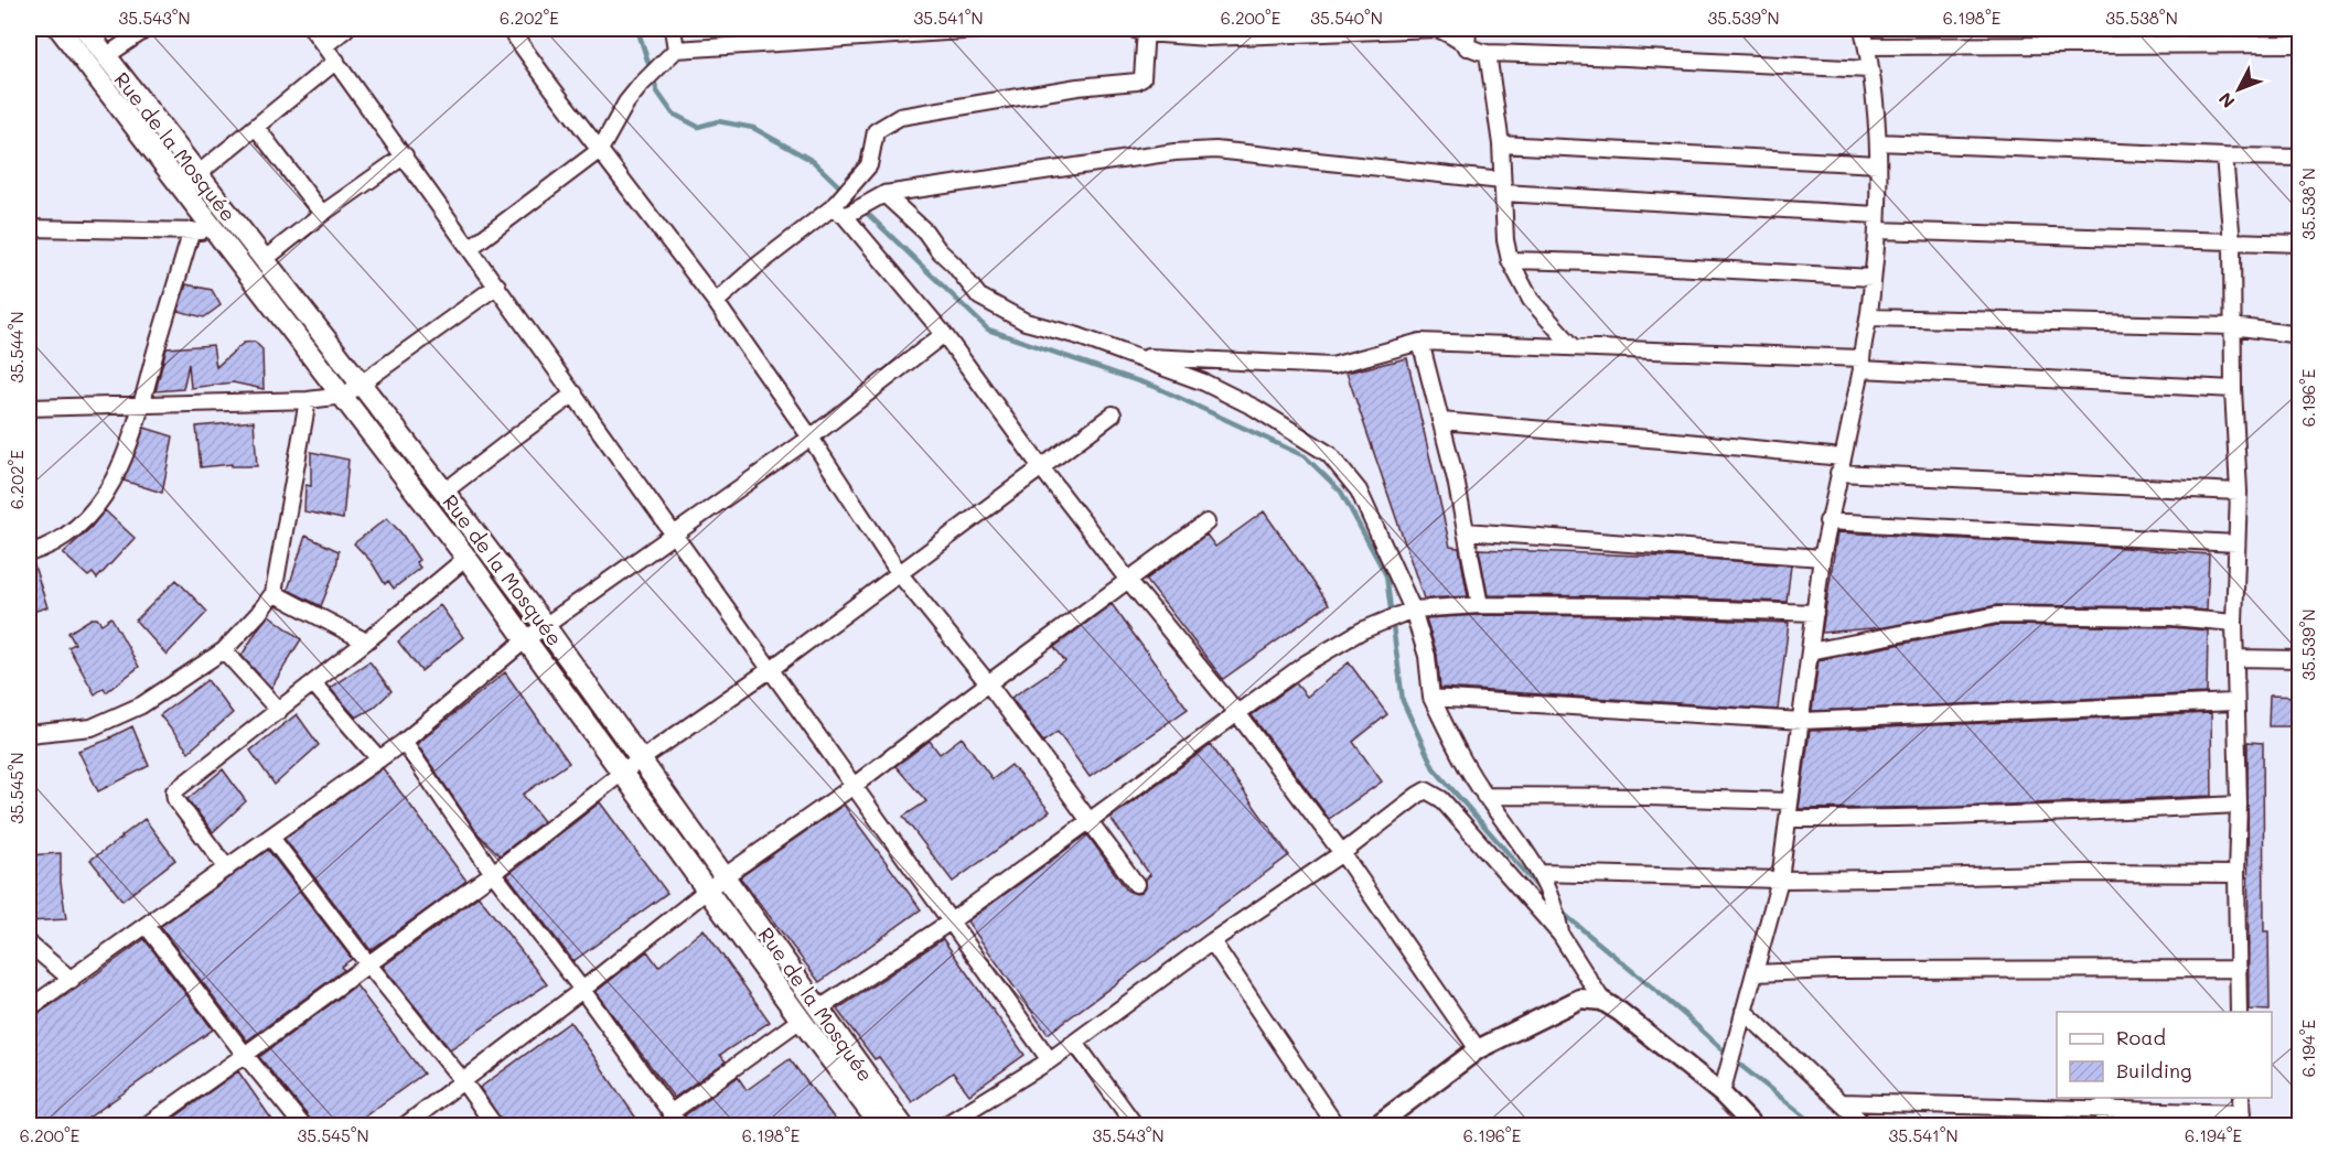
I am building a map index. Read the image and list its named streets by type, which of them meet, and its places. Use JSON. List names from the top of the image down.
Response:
{
  "streets": {
    "main road": ["Rue de la Mosquée"]
  },
  "legend": ["Road", "Building"],
  "north": "bottom left",
  "coordinates": [
    "35.543°N",
    "6.202°E",
    "35.541°N",
    "6.200°E",
    "35.540°N",
    "35.539°N",
    "6.198°E",
    "35.538°N",
    "35.544°N",
    "6.196°E",
    "35.545°N",
    "6.194°E"
  ]
}
